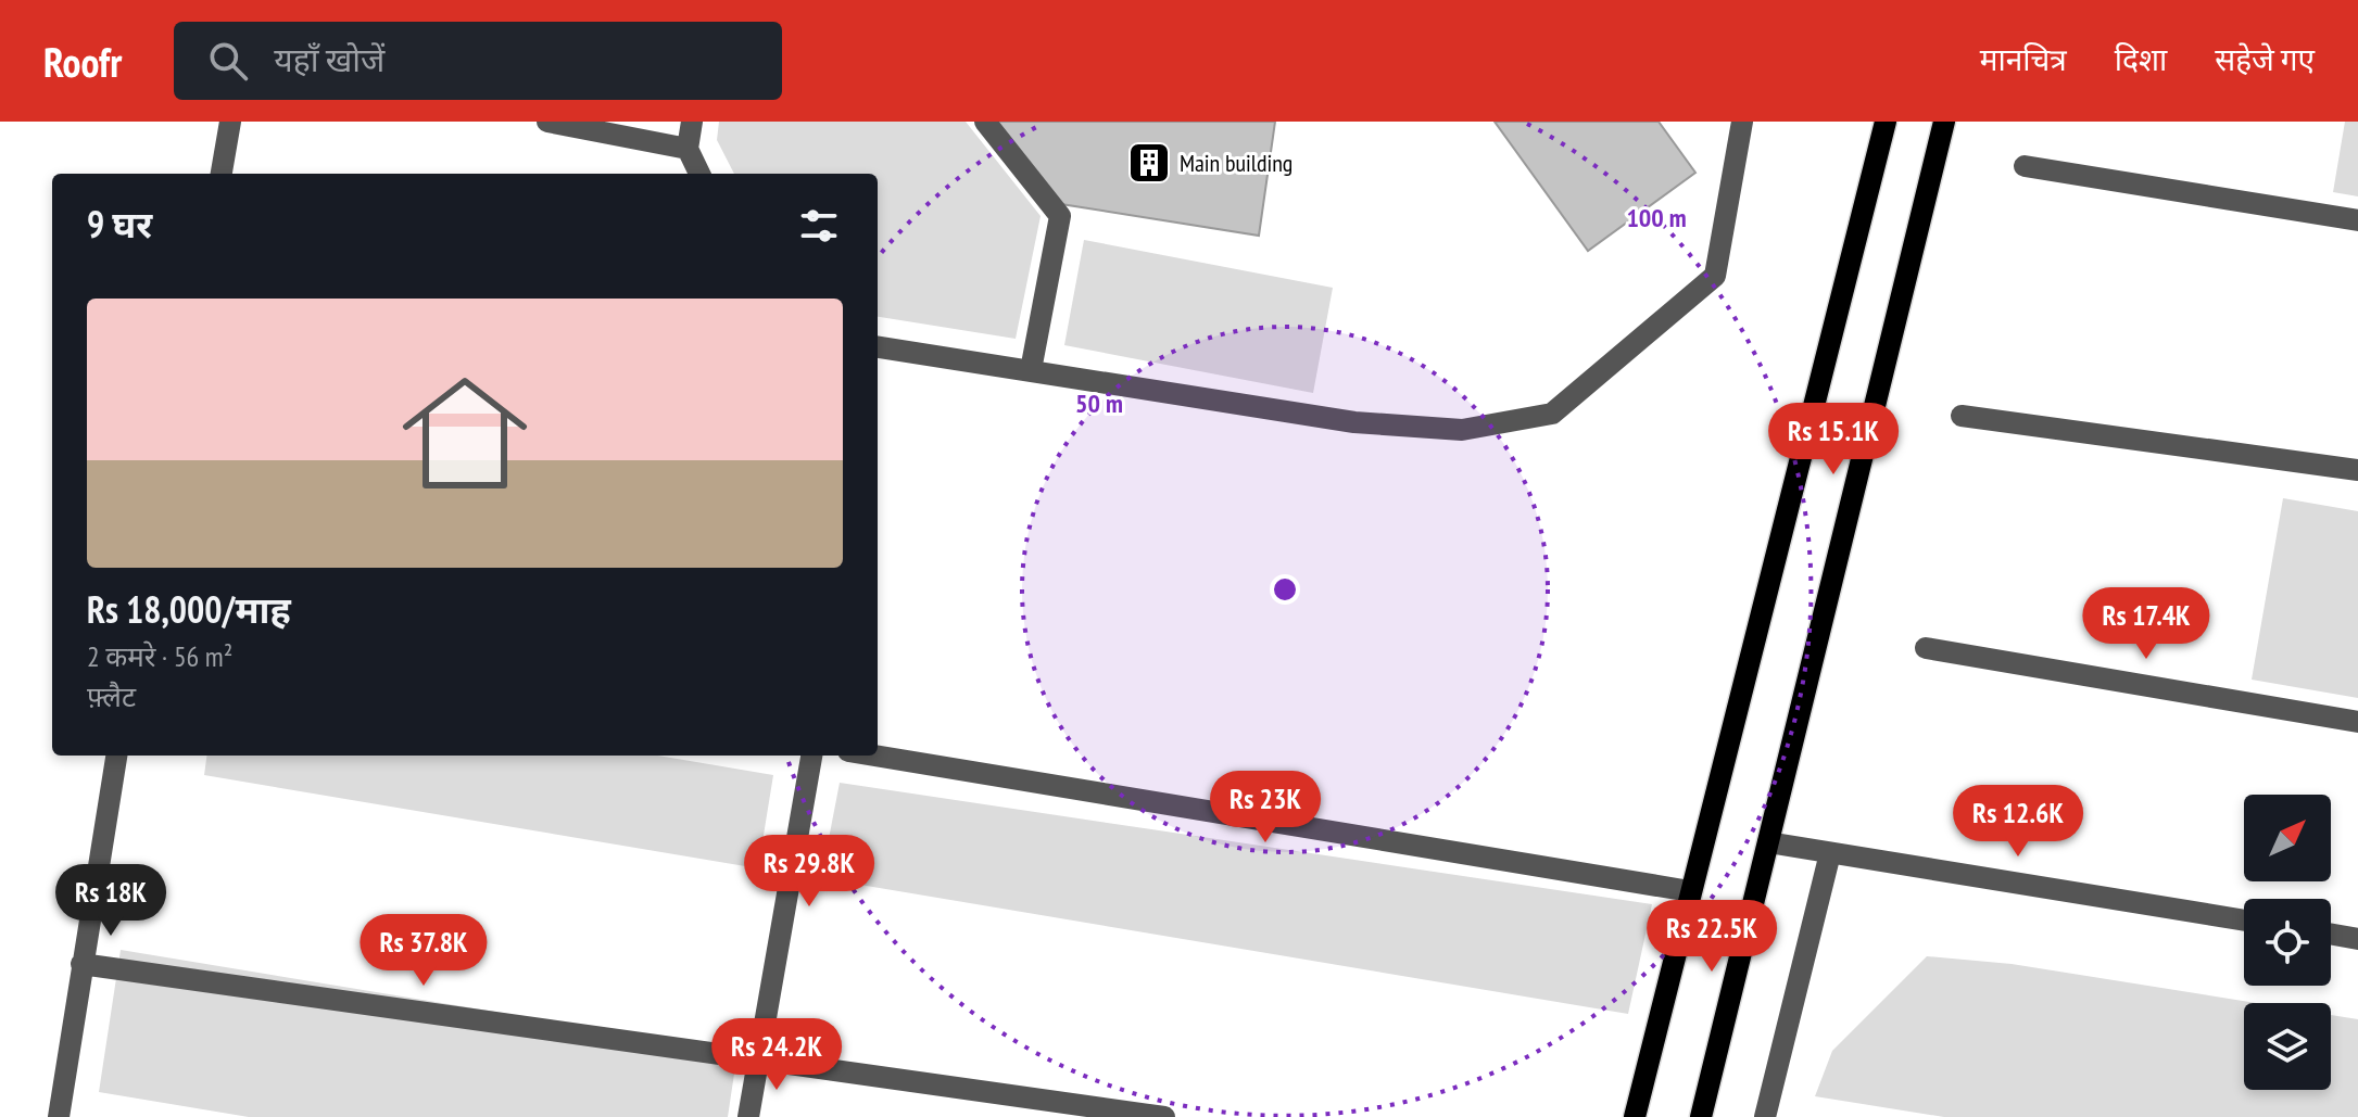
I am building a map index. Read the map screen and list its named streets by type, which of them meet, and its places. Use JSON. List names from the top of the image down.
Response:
{
  "places": {
    "building": ["Main building"]
  },
  "north": "top right",
  "page": {
    "header": "Roofr",
    "search": "यहाँ खोजें",
    "nav": ["मानचित्र", "दिशा", "सहेजे गए"],
    "heading": "9 घर",
    "list": [
      {
        "name": "Rs 18,000/माह",
        "note": "2 कमरे · 56 m² · फ़्लैट"
      }
    ],
    "price": [
      "Rs 15.1K",
      "Rs 17.4K",
      "Rs 23K",
      "Rs 12.6K",
      "Rs 29.8K",
      "Rs 18K",
      "Rs 22.5K",
      "Rs 37.8K",
      "Rs 24.2K"
    ]
  },
  "rings": ["100 m", "50 m"]
}
